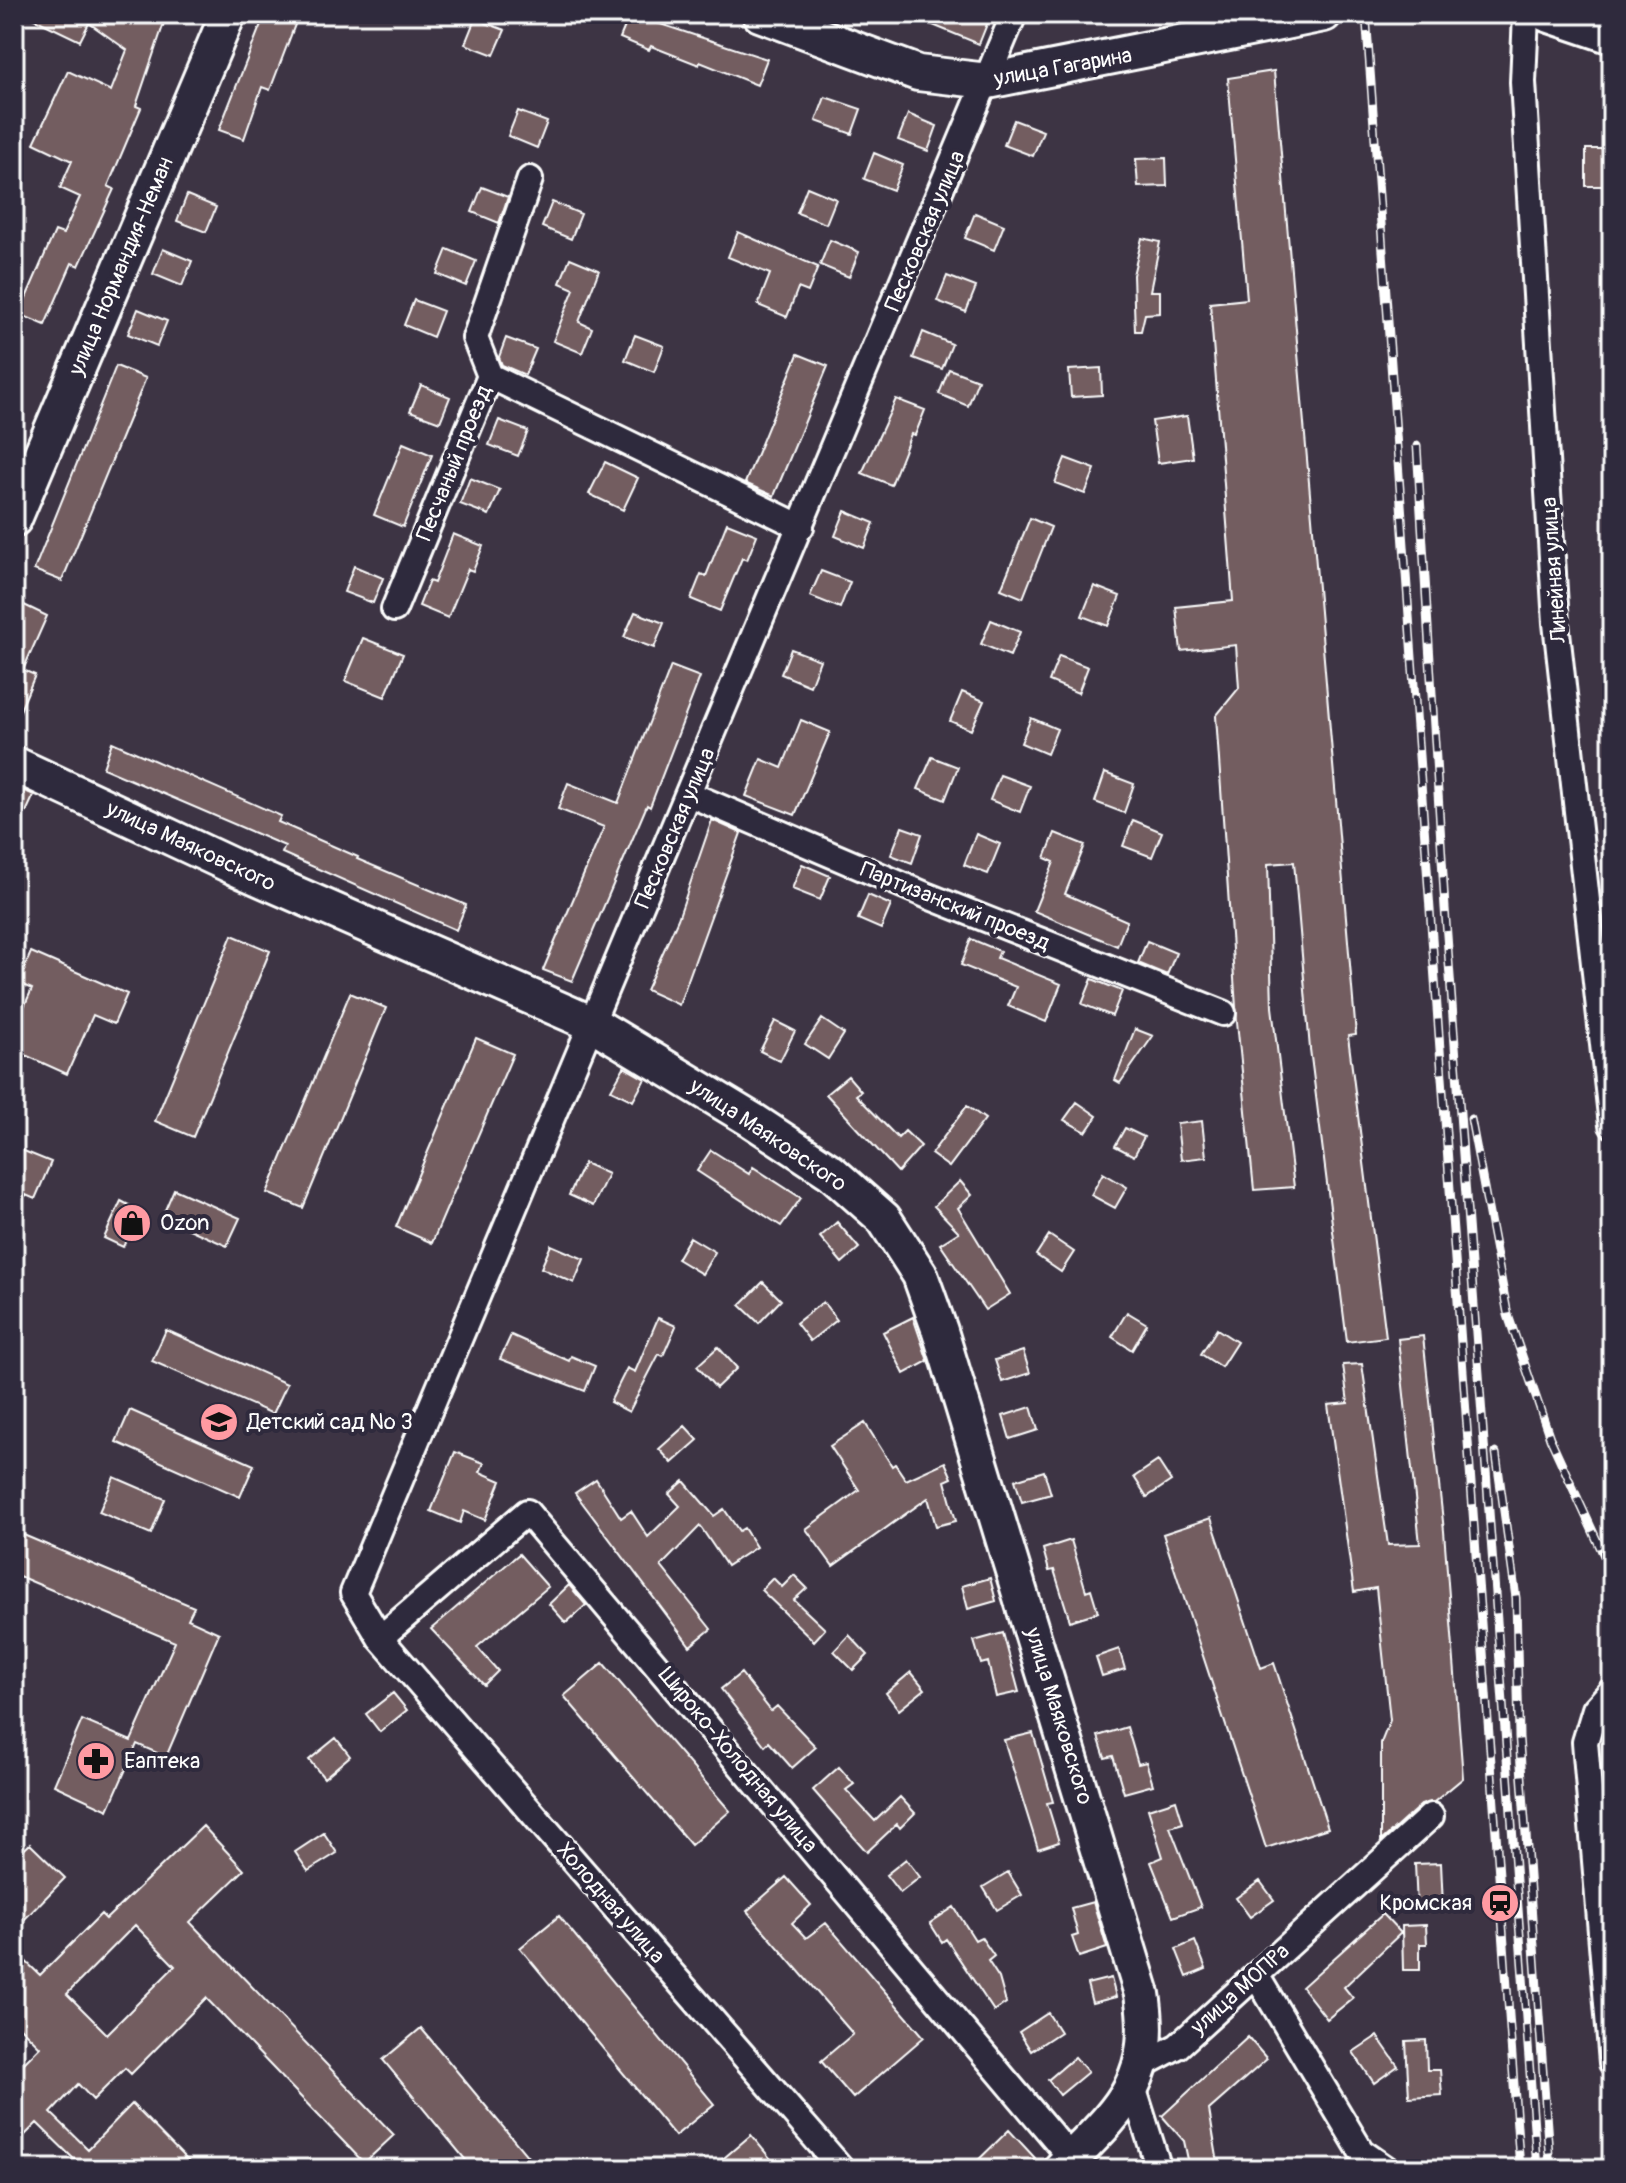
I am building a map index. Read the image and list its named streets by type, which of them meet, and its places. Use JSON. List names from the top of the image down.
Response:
{
  "streets": {
    "street": [
      "улица Гагарина",
      "Песковская улица",
      "улица Нормандия-Неман",
      "Песчаный проезд",
      "Линейная улица",
      "улица Маяковского",
      "Партизанский проезд",
      "Широко-Холодная улица",
      "Холодная улица",
      "улица МОПРа"
    ]
  },
  "crossings": [
    ["улица Гагарина", "Песковская улица"],
    ["Песковская улица", "улица Маяковского"],
    ["Песковская улица", "Партизанский проезд"],
    ["Песковская улица", "Широко-Холодная улица"],
    ["Песковская улица", "Холодная улица"],
    ["улица Маяковского", "улица МОПРа"],
    ["Широко-Холодная улица", "Холодная улица"],
    ["Широко-Холодная улица", "улица МОПРа"]
  ],
  "places": {
    "shop": ["Ozon"],
    "school or university": ["Детский сад № 3"],
    "pharmacy": ["Еаптека"],
    "station": ["Кромская"]
  }
}
